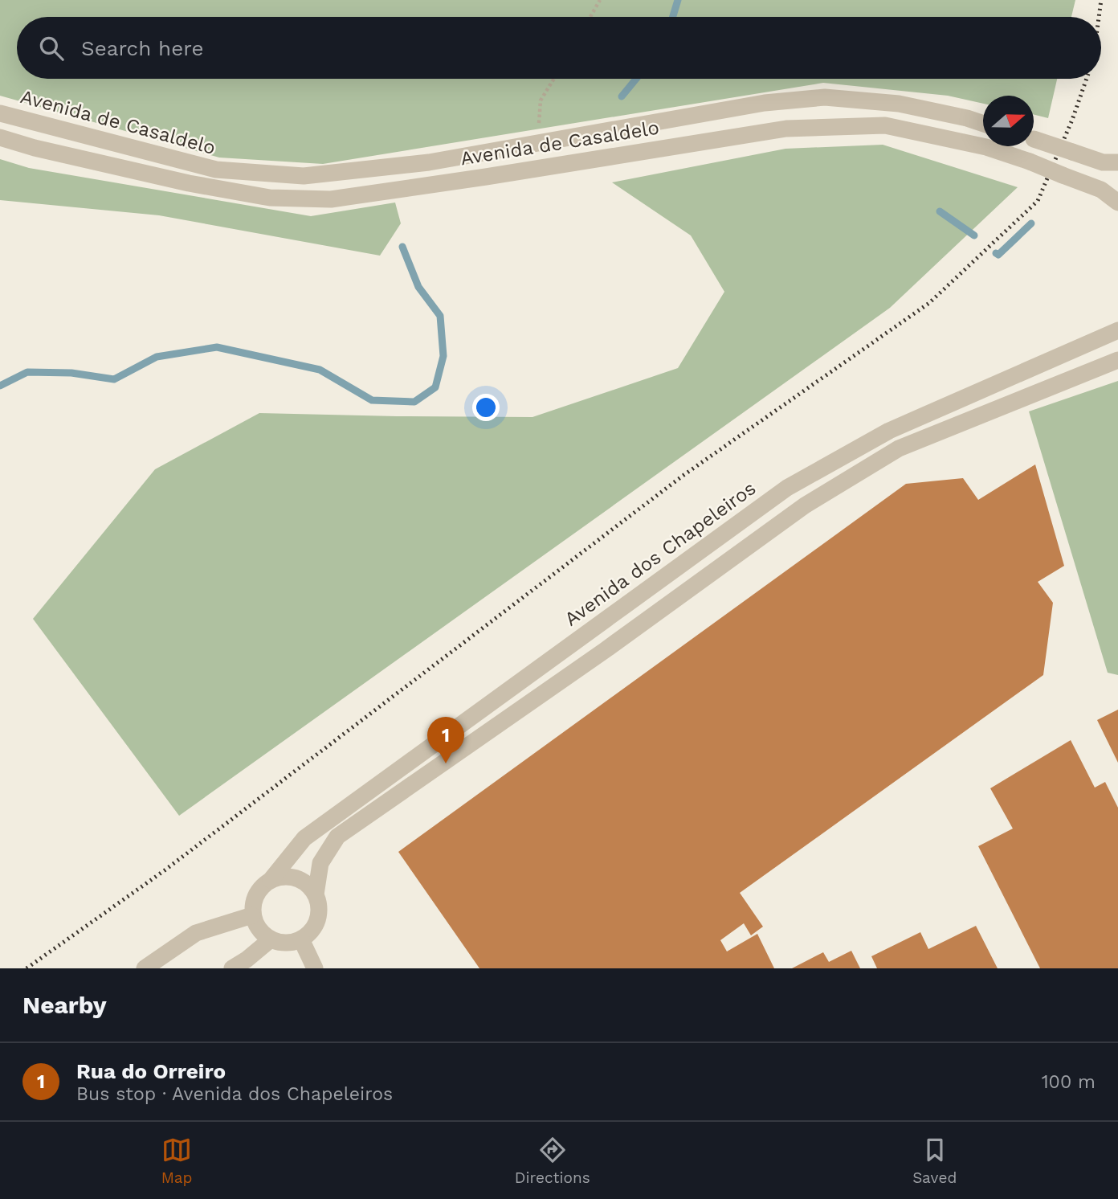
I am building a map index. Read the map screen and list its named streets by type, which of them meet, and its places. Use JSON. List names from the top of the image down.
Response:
{
  "streets": {
    "street": ["Avenida de Casaldelo", "Avenida dos Chapeleiros"]
  },
  "north": "right",
  "page": {
    "search": "Search here",
    "pins": "1",
    "heading": "Nearby",
    "list": [
      {
        "mark": "1",
        "name": "Rua do Orreiro",
        "note": "Bus stop · Avenida dos Chapeleiros",
        "value": "100 m"
      }
    ],
    "nav": ["Map", "Directions", "Saved"]
  }
}
